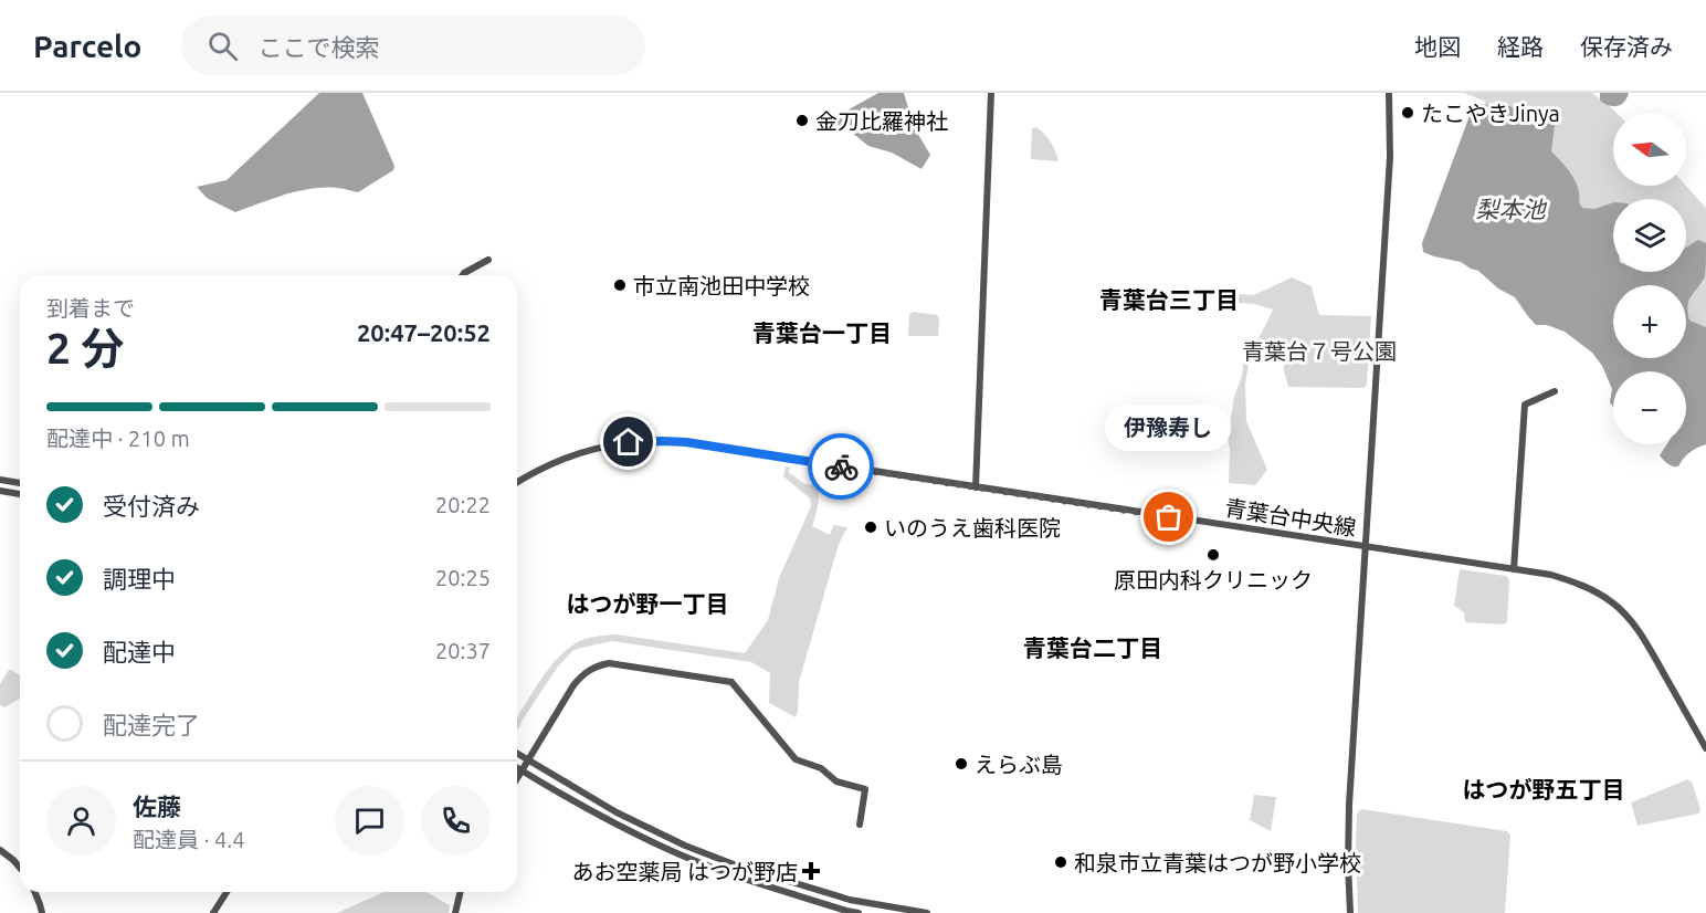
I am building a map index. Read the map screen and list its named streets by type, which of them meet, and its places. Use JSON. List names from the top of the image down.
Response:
{
  "streets": {
    "street": ["青葉台中央線"]
  },
  "districts": [
    "青葉台三丁目",
    "青葉台一丁目",
    "はつが野一丁目",
    "青葉台二丁目",
    "はつが野五丁目"
  ],
  "water": ["梨本池"],
  "parks": ["青葉台７号公園"],
  "places": {
    "other": [
      "たこやきJinya",
      "金刀比羅神社",
      "市立南池田中学校",
      "伊豫寿し",
      "いのうえ歯科医院",
      "原田内科クリニック",
      "えらぶ島",
      "和泉市立青葉はつが野小学校"
    ],
    "health": ["あお空薬局 はつが野店"]
  },
  "north": "left",
  "page": {
    "header": "Parcelo",
    "search": "ここで検索",
    "nav": ["地図", "経路", "保存済み"],
    "map_buttons": ["+", "−"],
    "heading": ["2 分", "到着まで", "20:47–20:52"],
    "panel": ["佐藤", "配達員 · 4.4"],
    "bar": "配達中 · 210 m",
    "bubble": "伊豫寿し",
    "list": [
      ["受付済み", "20:22"],
      ["調理中", "20:25"],
      ["配達中", "20:37"],
      "配達完了"
    ]
  }
}
